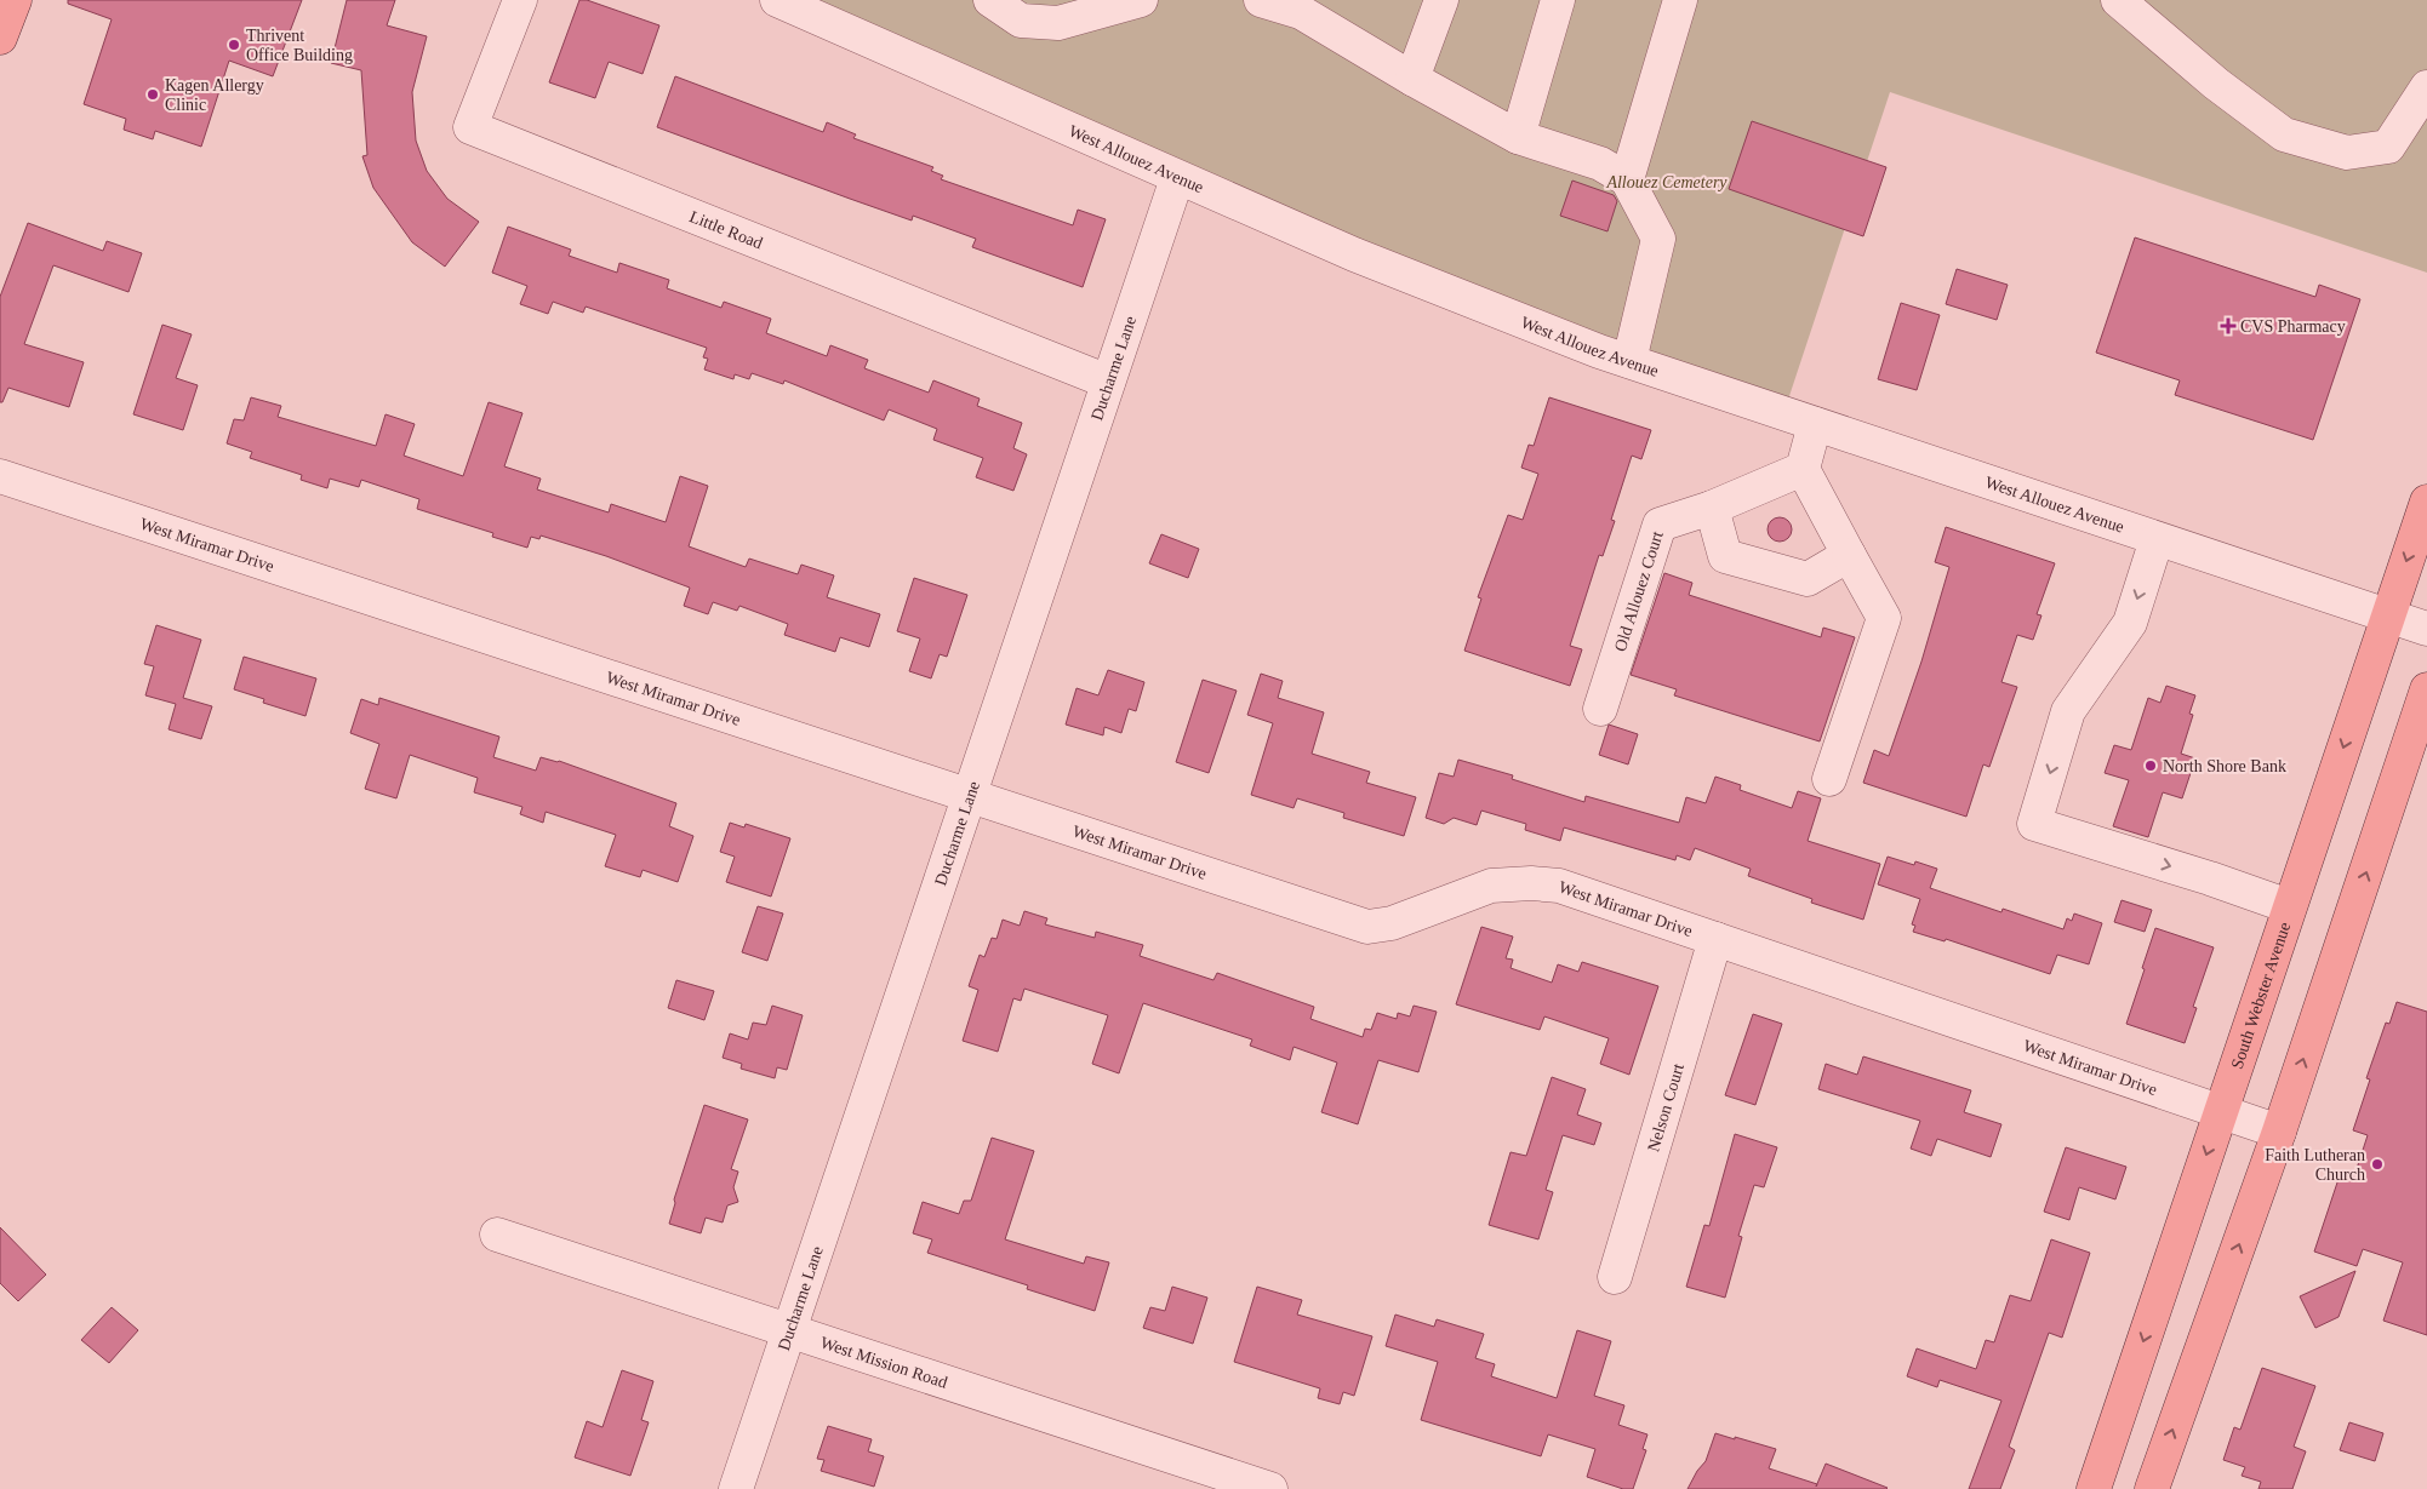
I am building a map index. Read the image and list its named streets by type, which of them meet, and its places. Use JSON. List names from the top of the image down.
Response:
{
  "streets": {
    "main road": ["South Webster Avenue"],
    "street": [
      "West Allouez Avenue",
      "Little Road",
      "Ducharme Lane",
      "West Miramar Drive",
      "Old Allouez Court",
      "Nelson Court",
      "West Mission Road"
    ]
  },
  "crossings": [
    ["West Allouez Avenue", "Ducharme Lane"],
    ["West Allouez Avenue", "South Webster Avenue"],
    ["Little Road", "Ducharme Lane"],
    ["Ducharme Lane", "West Miramar Drive"],
    ["Ducharme Lane", "West Mission Road"],
    ["West Miramar Drive", "South Webster Avenue"],
    ["West Miramar Drive", "Nelson Court"]
  ],
  "parks": ["Allouez Cemetery"],
  "places": {
    "other": [
      "Thrivent Office Building",
      "Kagen Allergy Clinic",
      "North Shore Bank",
      "Faith Lutheran Church"
    ],
    "health": ["CVS Pharmacy"]
  }
}
